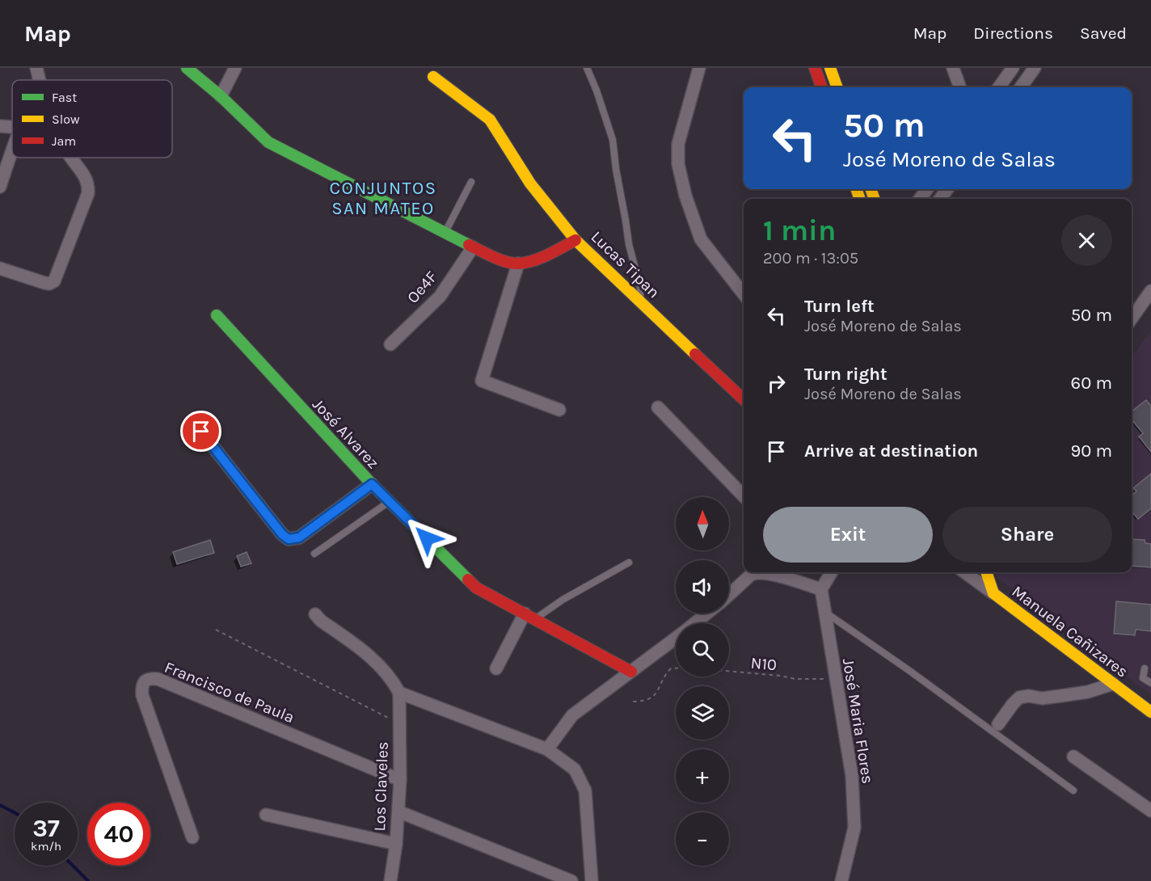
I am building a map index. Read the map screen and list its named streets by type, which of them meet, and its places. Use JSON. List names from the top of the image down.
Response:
{
  "streets": {
    "street": [
      "Lucas Tipan",
      "Oe4F",
      "José Alvarez",
      "Manuela Cañizares",
      "Francisco de Paula",
      "José Maria Flores",
      "Los Claveles"
    ],
    "path": ["N10"]
  },
  "crossings": [
    ["Lucas Tipan", "Oe4F"],
    ["N10", "José Maria Flores"],
    ["Francisco de Paula", "Los Claveles"]
  ],
  "districts": ["CONJUNTOS SAN MATEO"],
  "legend": ["Fast", "Slow", "Jam"],
  "north": "top",
  "page": {
    "header": "Map",
    "nav": ["Map", "Directions", "Saved"],
    "turn": ["50 m", "José Moreno de Salas"],
    "heading": ["1 min", "200 m · 13:05"],
    "list": [
      {
        "name": "Turn left",
        "note": "José Moreno de Salas",
        "value": "50 m"
      },
      {
        "name": "Turn right",
        "note": "José Moreno de Salas",
        "value": "60 m"
      },
      {
        "name": "Arrive at destination",
        "value": "90 m"
      }
    ],
    "map_buttons": ["+", "−"],
    "buttons": ["Exit", "Share"],
    "speed": "37 km/h",
    "limit": "40"
  }
}
